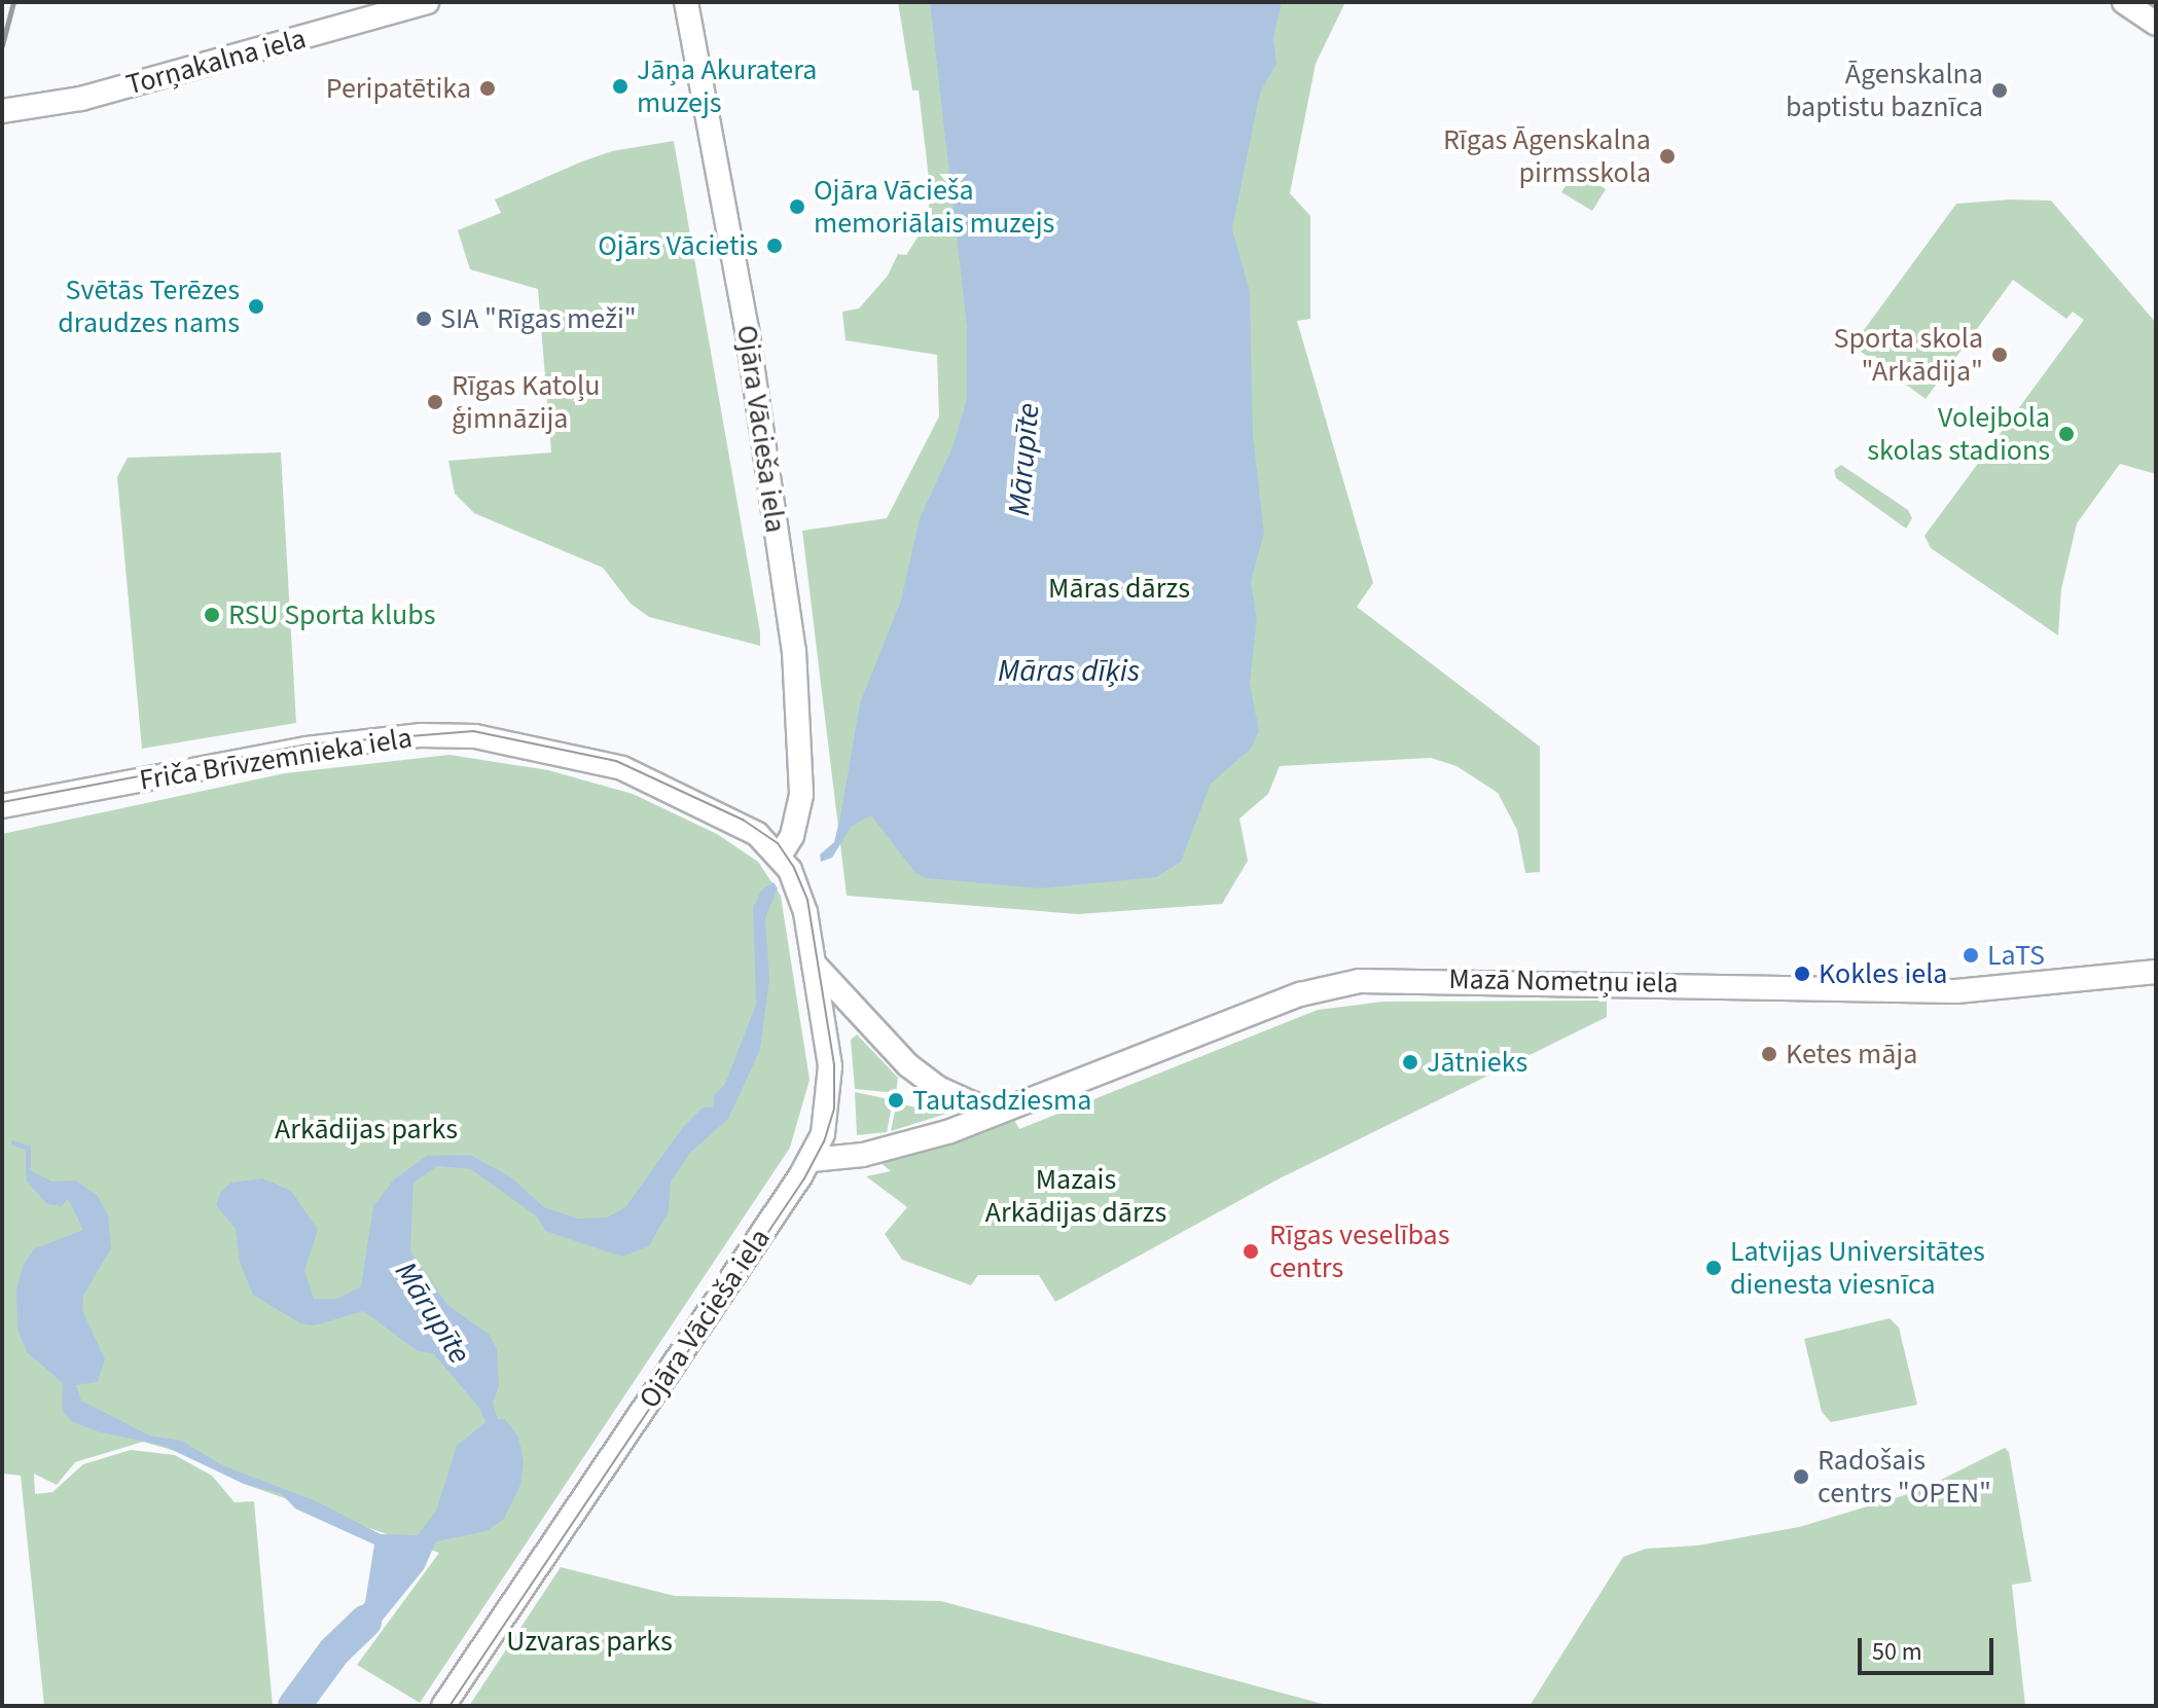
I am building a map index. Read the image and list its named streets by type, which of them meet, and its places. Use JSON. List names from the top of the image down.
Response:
{
  "streets": {
    "street": [
      "Torņakalna iela",
      "Ojāra Vācieša iela",
      "Friča Brīvzemnieka iela",
      "Mazā Nometņu iela"
    ]
  },
  "crossings": [
    ["Ojāra Vācieša iela", "Friča Brīvzemnieka iela"],
    ["Ojāra Vācieša iela", "Mazā Nometņu iela"]
  ],
  "water": ["Mārupīte", "Māras dīķis"],
  "parks": [
    "Māras dārzs",
    "Arkādijas parks",
    "Mazais Arkādijas dārzs",
    "Uzvaras parks"
  ],
  "places": [
    "Jāņa Akuratera muzejs",
    "Peripatētika",
    "Āgenskalna baptistu baznīca",
    "Rīgas Āgenskalna pirmsskola",
    "Ojāra Vācieša memoriālais muzejs",
    "Ojārs Vācietis",
    "Svētās Terēzes draudzes nams",
    "SIA \"Rīgas meži\"",
    "Sporta skola \"Arkādija\"",
    "Rīgas Katoļu ģimnāzija",
    "Volejbola skolas stadions",
    "RSU Sporta klubs",
    "LaTS",
    "Kokles iela",
    "Ketes māja",
    "Jātnieks",
    "Tautasdziesma",
    "Rīgas veselības centrs",
    "Latvijas Universitātes dienesta viesnīca",
    "Radošais centrs \"OPEN\""
  ],
  "scale_bar": "50 m"
}
